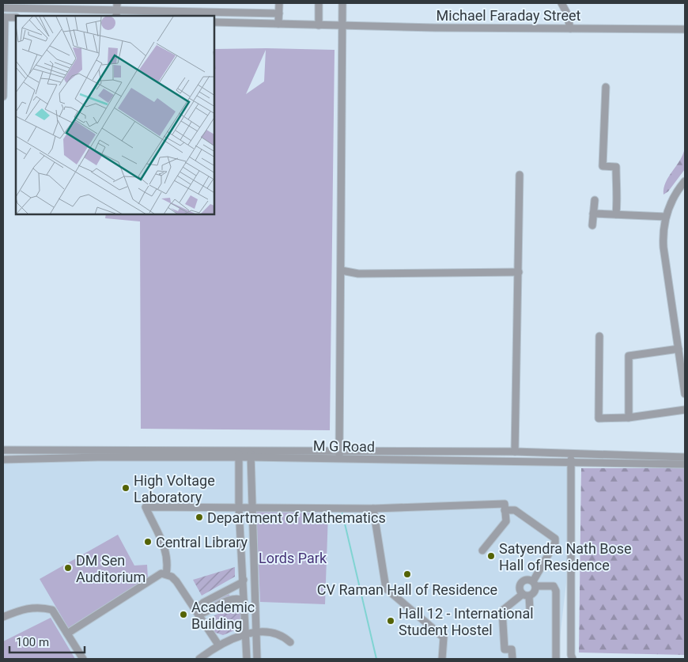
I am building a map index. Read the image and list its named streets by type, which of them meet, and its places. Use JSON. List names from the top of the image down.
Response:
{
  "streets": {
    "street": ["Michael Faraday Street", "M G Road"]
  },
  "parks": ["Lords Park"],
  "places": [
    "High Voltage Laboratory",
    "Department of Mathematics",
    "Central Library",
    "Satyendra Nath Bose Hall of Residence",
    "DM Sen Auditorium",
    "CV Raman Hall of Residence",
    "Academic Building",
    "Hall 12 - International Student Hostel"
  ],
  "scale_bar": "100 m"
}
